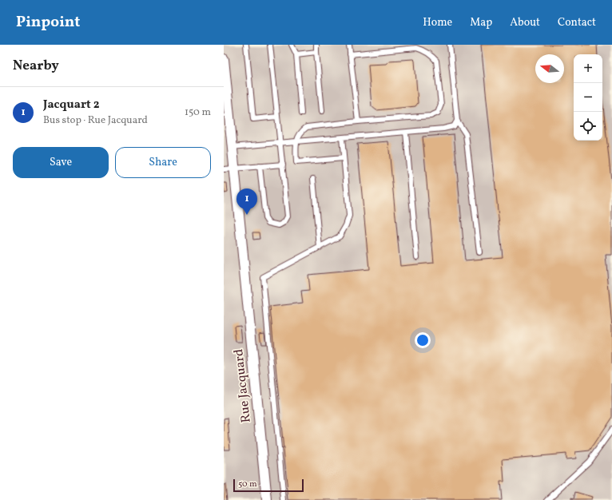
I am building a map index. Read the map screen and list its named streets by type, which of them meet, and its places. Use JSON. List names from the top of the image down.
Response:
{
  "streets": {
    "street": ["Rue Jacquard"]
  },
  "scale_bar": "50 m",
  "north": "left",
  "page": {
    "header": "Pinpoint",
    "nav": [
      "Home",
      "Map",
      "About",
      "Contact"
    ],
    "heading": "Nearby",
    "map_buttons": ["+", "−"],
    "list": [
      {
        "mark": "1",
        "name": "Jacquart 2",
        "note": "Bus stop · Rue Jacquard",
        "value": "150 m"
      }
    ],
    "buttons": ["Save", "Share"],
    "pins": "1",
    "scale": "50 m"
  }
}
